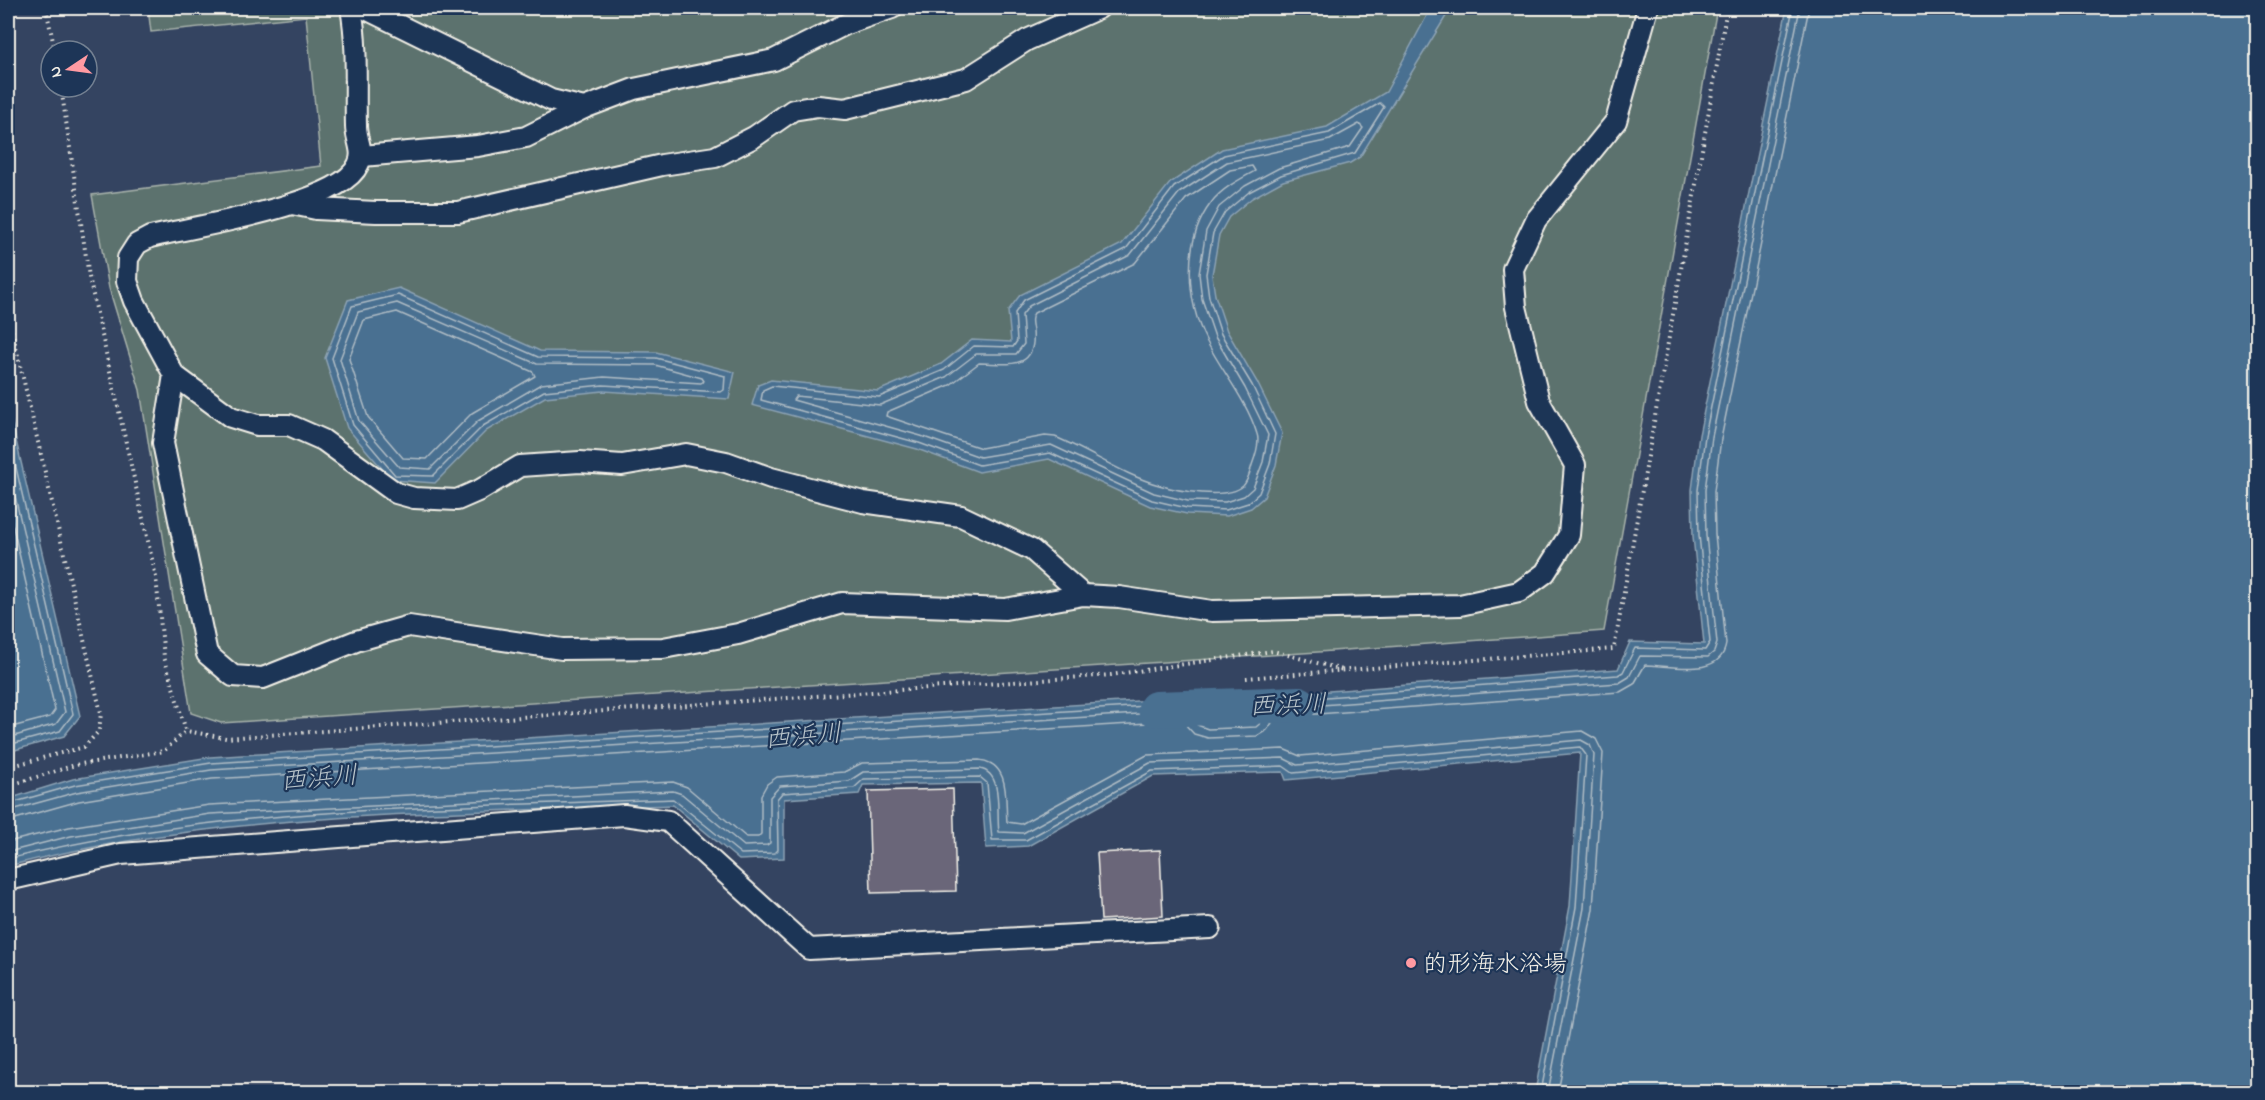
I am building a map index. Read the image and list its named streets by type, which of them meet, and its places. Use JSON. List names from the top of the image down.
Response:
{
  "water": ["西浜川"],
  "places": ["的形海水浴場"],
  "north": "left"
}
